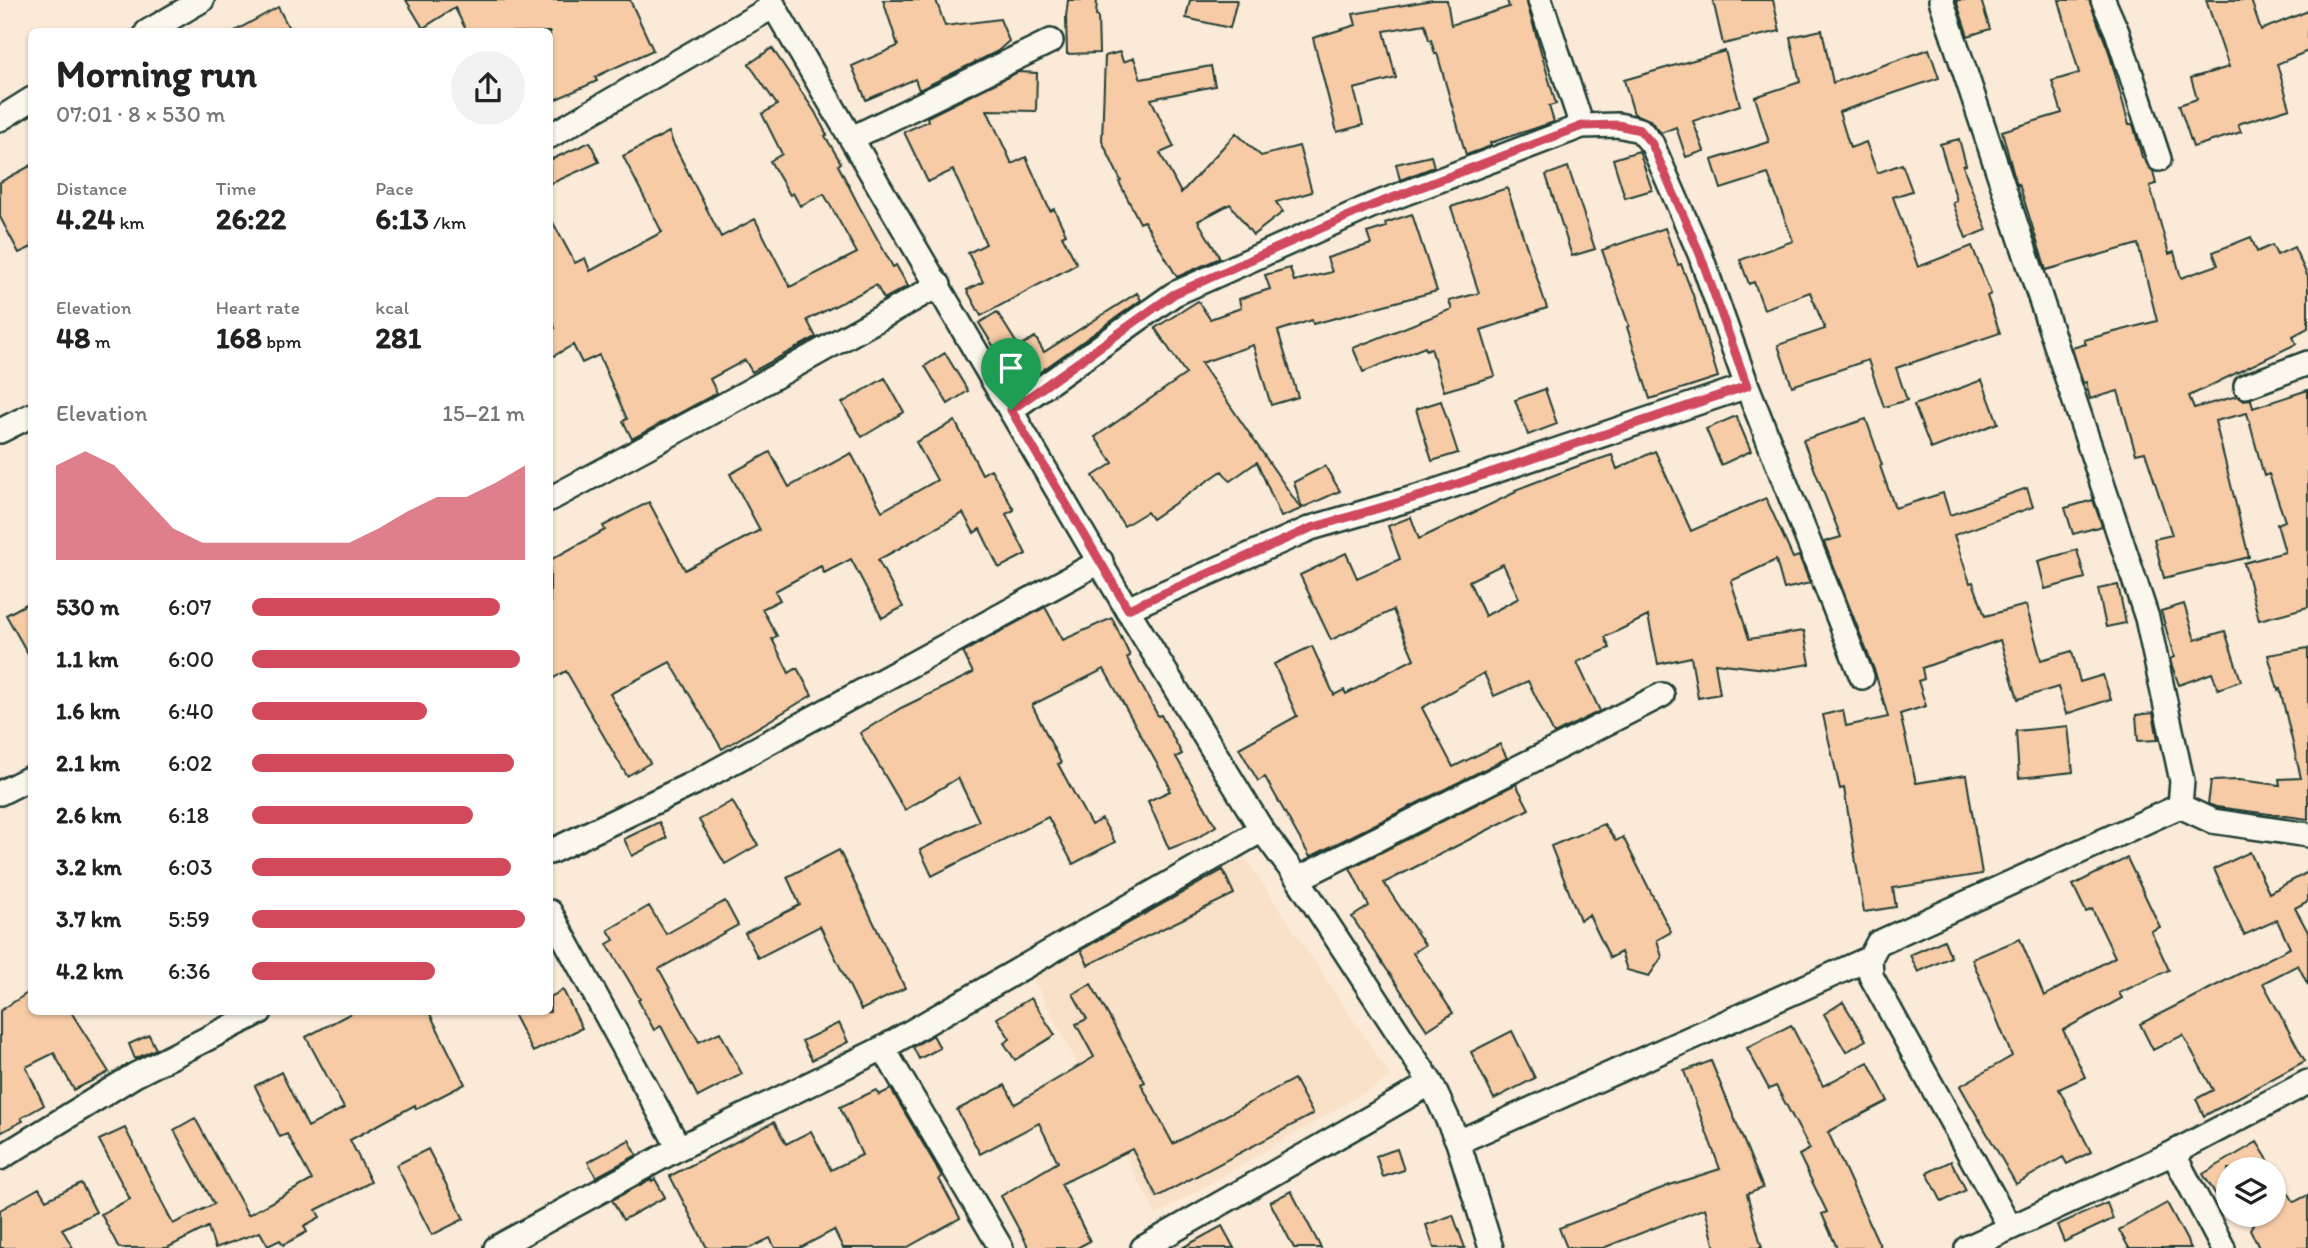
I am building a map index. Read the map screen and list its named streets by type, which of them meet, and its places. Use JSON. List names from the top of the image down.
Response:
{
  "page": {
    "heading": ["Morning run", "07:01 · 8 × 530 m"],
    "stats": [
      ["Distance", "4.24 km"],
      ["Time", "26:22"],
      ["Pace", "6:13 /km"],
      ["Elevation", "48 m"],
      ["Heart rate", "168 bpm"],
      ["kcal", "281"]
    ],
    "chart": ["Elevation", "15–21 m"],
    "list": [
      {
        "name": "530 m",
        "note": "6:07"
      },
      {
        "name": "1.1 km",
        "note": "6:00"
      },
      {
        "name": "1.6 km",
        "note": "6:40"
      },
      {
        "name": "2.1 km",
        "note": "6:02"
      },
      {
        "name": "2.6 km",
        "note": "6:18"
      },
      {
        "name": "3.2 km",
        "note": "6:03"
      },
      {
        "name": "3.7 km",
        "note": "5:59"
      },
      {
        "name": "4.2 km",
        "note": "6:36"
      }
    ]
  }
}
